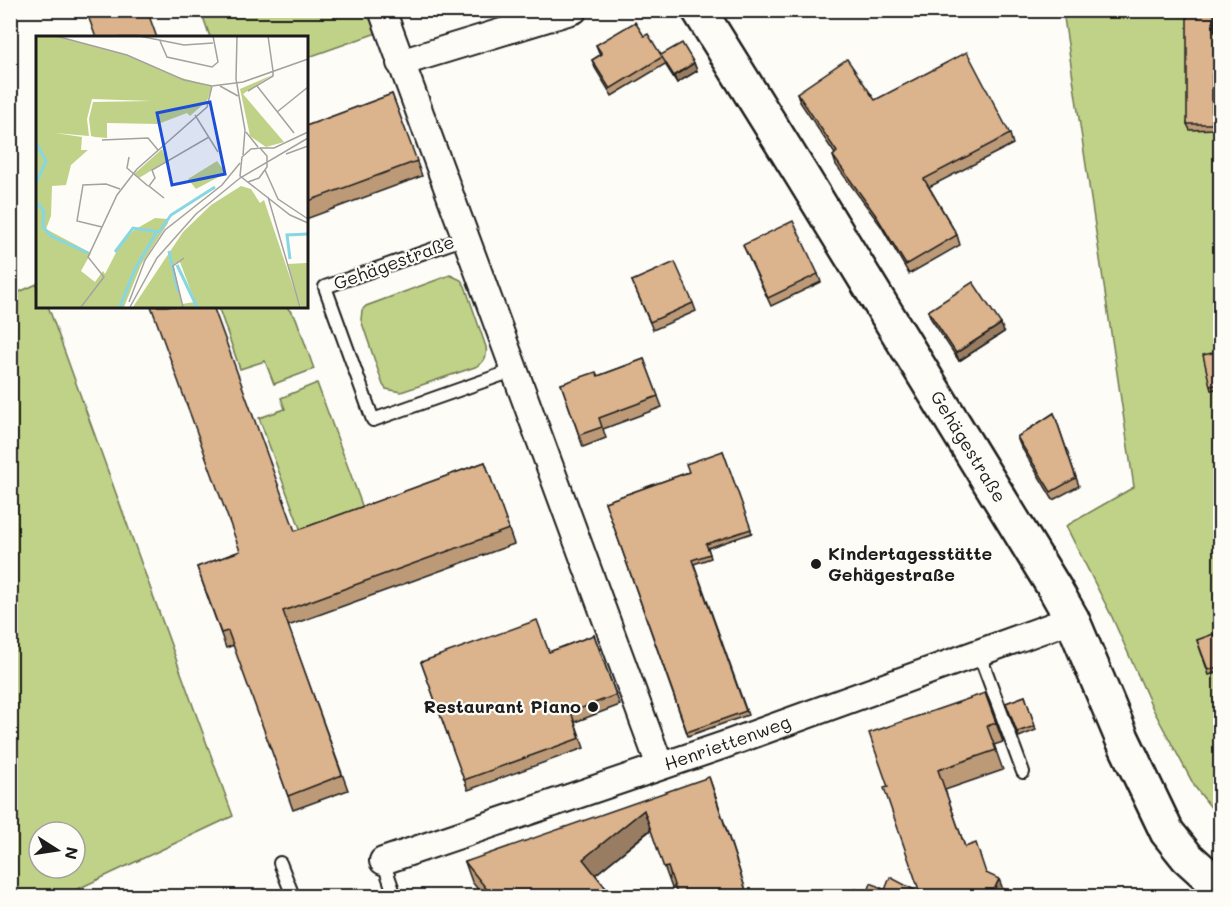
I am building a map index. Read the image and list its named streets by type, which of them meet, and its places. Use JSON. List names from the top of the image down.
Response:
{
  "streets": {
    "street": ["Gehägestraße", "Henriettenweg"]
  },
  "crossings": [
    ["Gehägestraße", "Henriettenweg"]
  ],
  "places": ["Kindertagesstätte Gehägestraße", "Restaurant Piano"],
  "north": "right"
}
